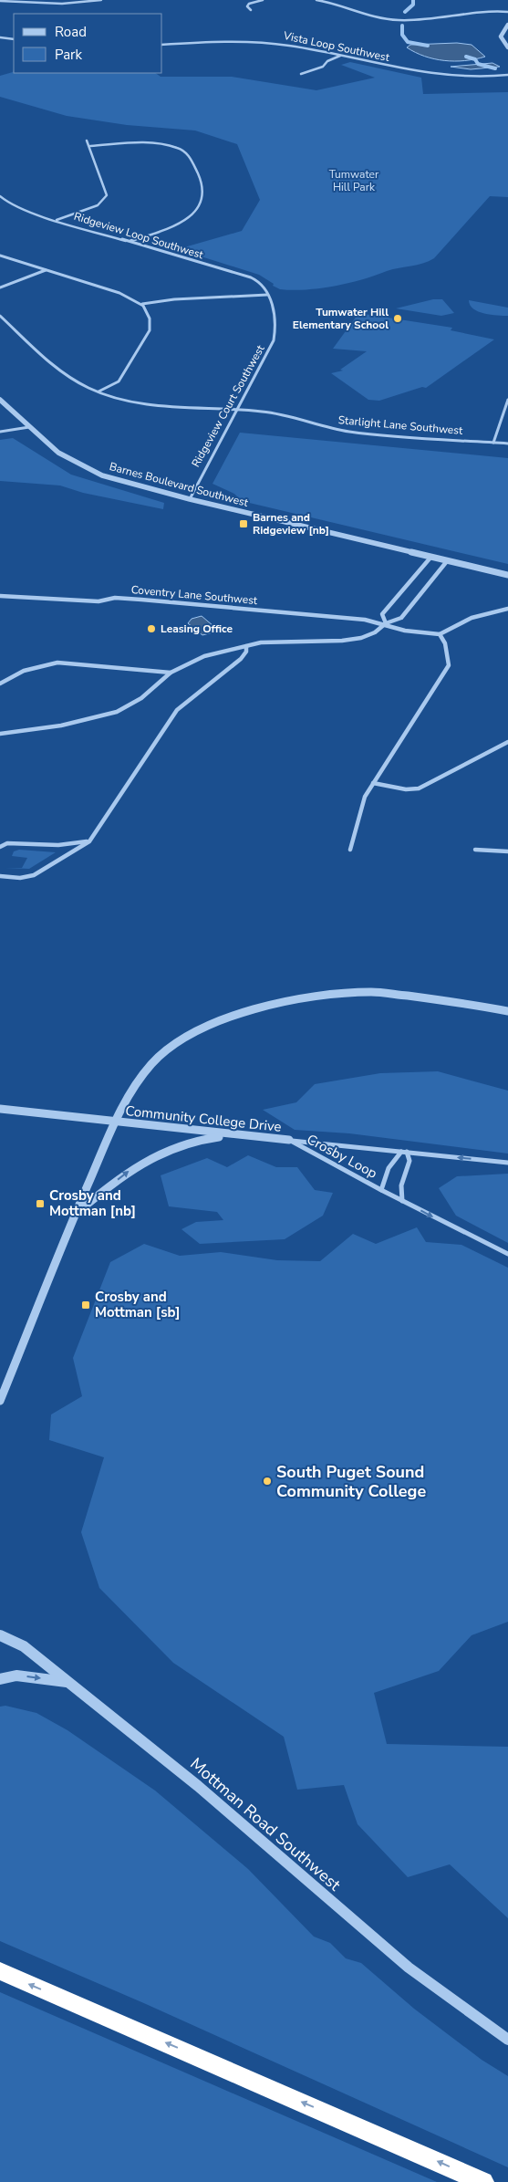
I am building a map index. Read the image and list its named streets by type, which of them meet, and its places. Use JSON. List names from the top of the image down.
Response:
{
  "streets": {
    "street": [
      "Vista Loop Southwest",
      "Ridgeview Loop Southwest",
      "Ridgeview Court Southwest",
      "Starlight Lane Southwest",
      "Barnes Boulevard Southwest",
      "Coventry Lane Southwest",
      "Community College Drive",
      "Crosby Loop",
      "Mottman Road Southwest"
    ]
  },
  "crossings": [
    ["Ridgeview Loop Southwest", "Ridgeview Court Southwest"],
    ["Ridgeview Court Southwest", "Starlight Lane Southwest"],
    ["Ridgeview Court Southwest", "Barnes Boulevard Southwest"],
    ["Community College Drive", "Crosby Loop"]
  ],
  "parks": ["Tumwater Hill Park"],
  "places": {
    "other": ["Tumwater Hill Elementary School", "Leasing Office", "South Puget Sound Community College"],
    "transit": ["Barnes and Ridgeview [nb]", "Crosby and Mottman [nb]", "Crosby and Mottman [sb]"]
  },
  "legend": ["Road", "Park"]
}
